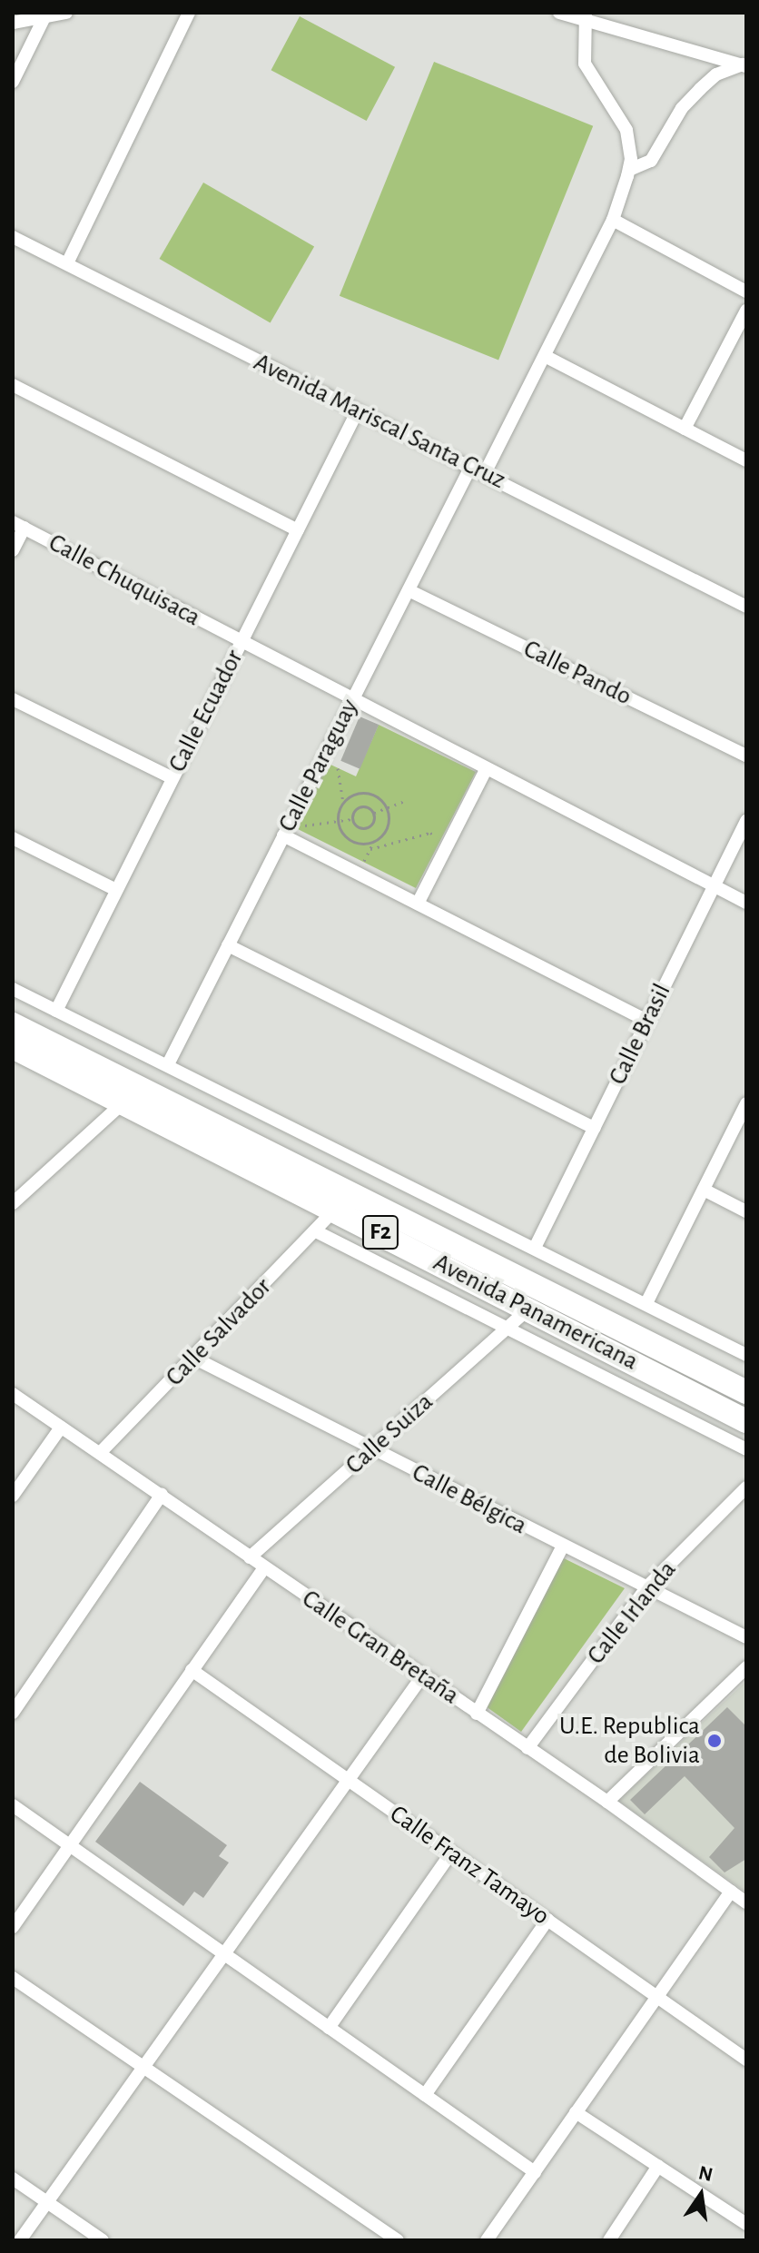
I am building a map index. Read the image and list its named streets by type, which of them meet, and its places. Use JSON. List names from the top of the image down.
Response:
{
  "streets": {
    "highway": ["F2", "Avenida Panamericana"],
    "street": [
      "Avenida Mariscal Santa Cruz",
      "Calle Chuquisaca",
      "Calle Pando",
      "Calle Ecuador",
      "Calle Paraguay",
      "Calle Brasil",
      "Calle Salvador",
      "Calle Suiza",
      "Calle Bélgica",
      "Calle Irlanda",
      "Calle Gran Bretaña",
      "Calle Franz Tamayo"
    ]
  },
  "crossings": [
    ["Avenida Mariscal Santa Cruz", "Calle Ecuador"],
    ["Avenida Mariscal Santa Cruz", "Calle Paraguay"],
    ["Calle Chuquisaca", "Calle Ecuador"],
    ["Calle Chuquisaca", "Calle Paraguay"],
    ["Calle Chuquisaca", "Calle Brasil"],
    ["Calle Pando", "Calle Paraguay"],
    ["Avenida Panamericana", "Calle Salvador"],
    ["Avenida Panamericana", "Calle Suiza"],
    ["Calle Salvador", "Calle Bélgica"],
    ["Calle Salvador", "Calle Gran Bretaña"],
    ["Calle Suiza", "Calle Bélgica"],
    ["Calle Suiza", "Calle Gran Bretaña"],
    ["Calle Bélgica", "Calle Irlanda"],
    ["Calle Irlanda", "Calle Gran Bretaña"]
  ],
  "places": ["U.E. Republica de Bolivia"],
  "north": "top"
}
